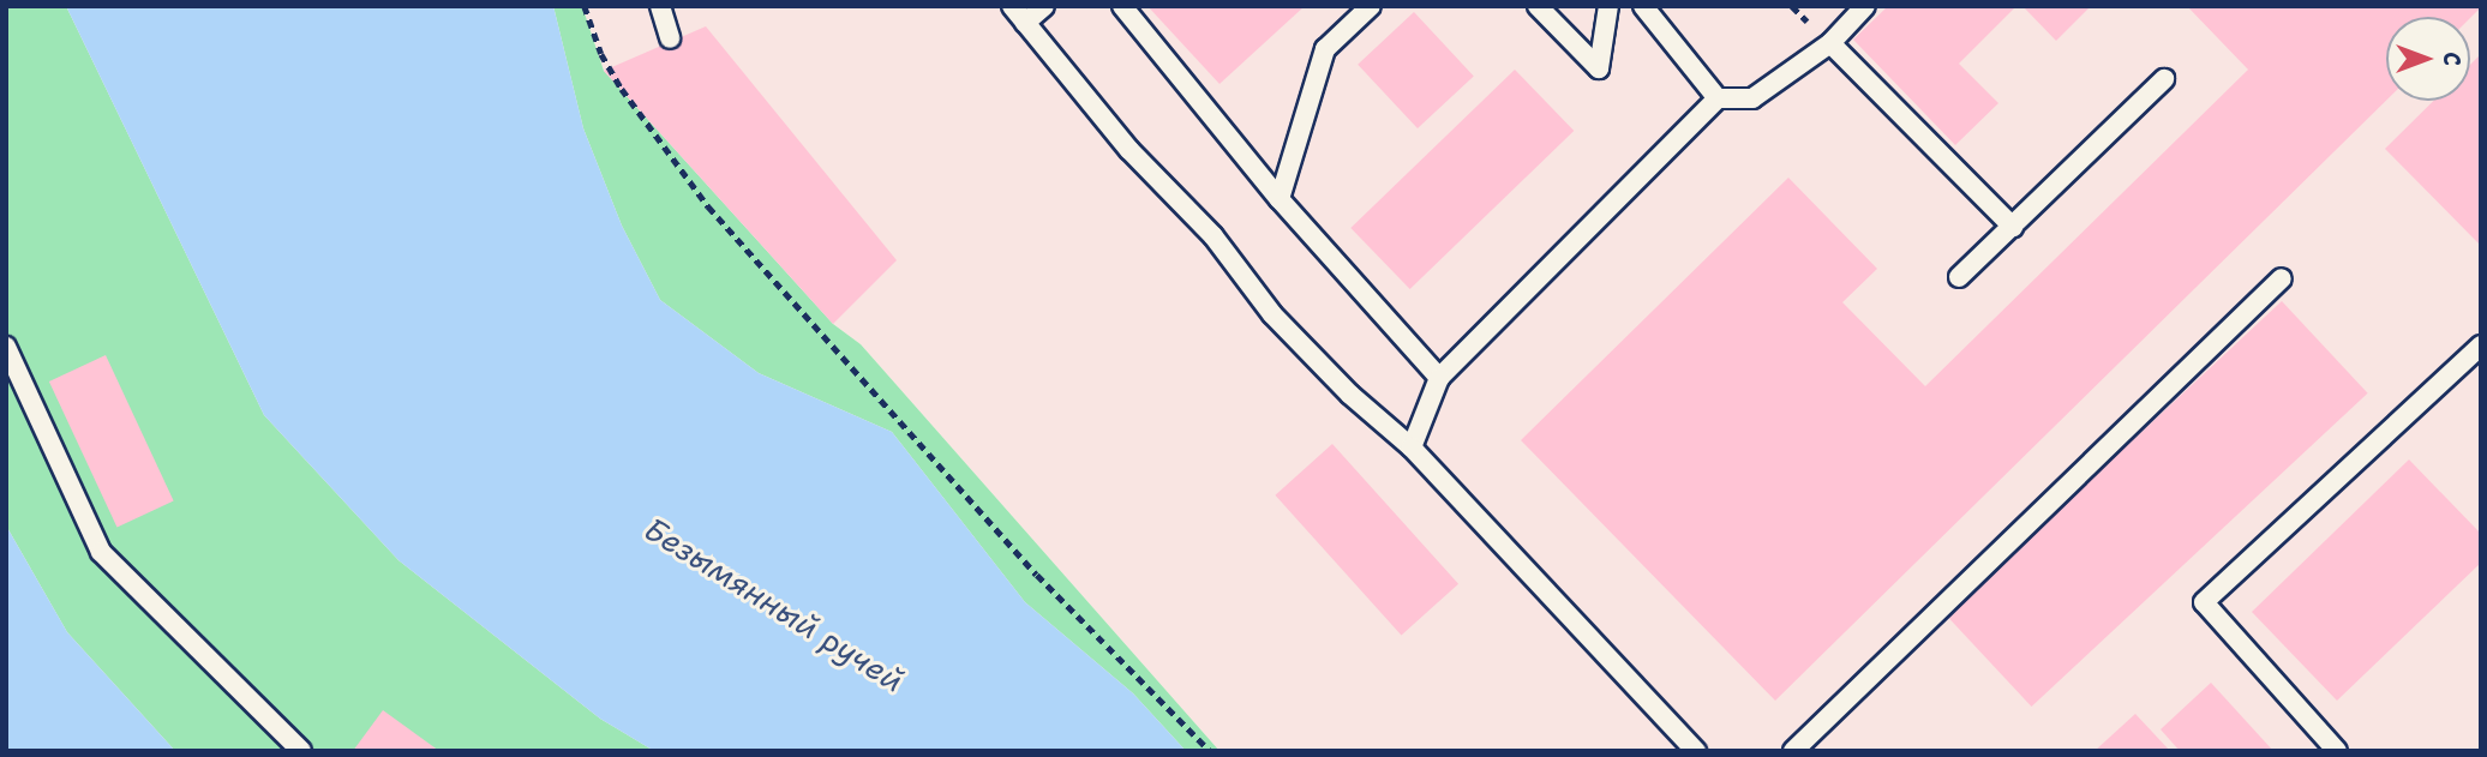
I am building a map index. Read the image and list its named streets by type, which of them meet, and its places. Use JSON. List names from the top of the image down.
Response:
{
  "water": ["Безымянный ручей"],
  "north": "right"
}
